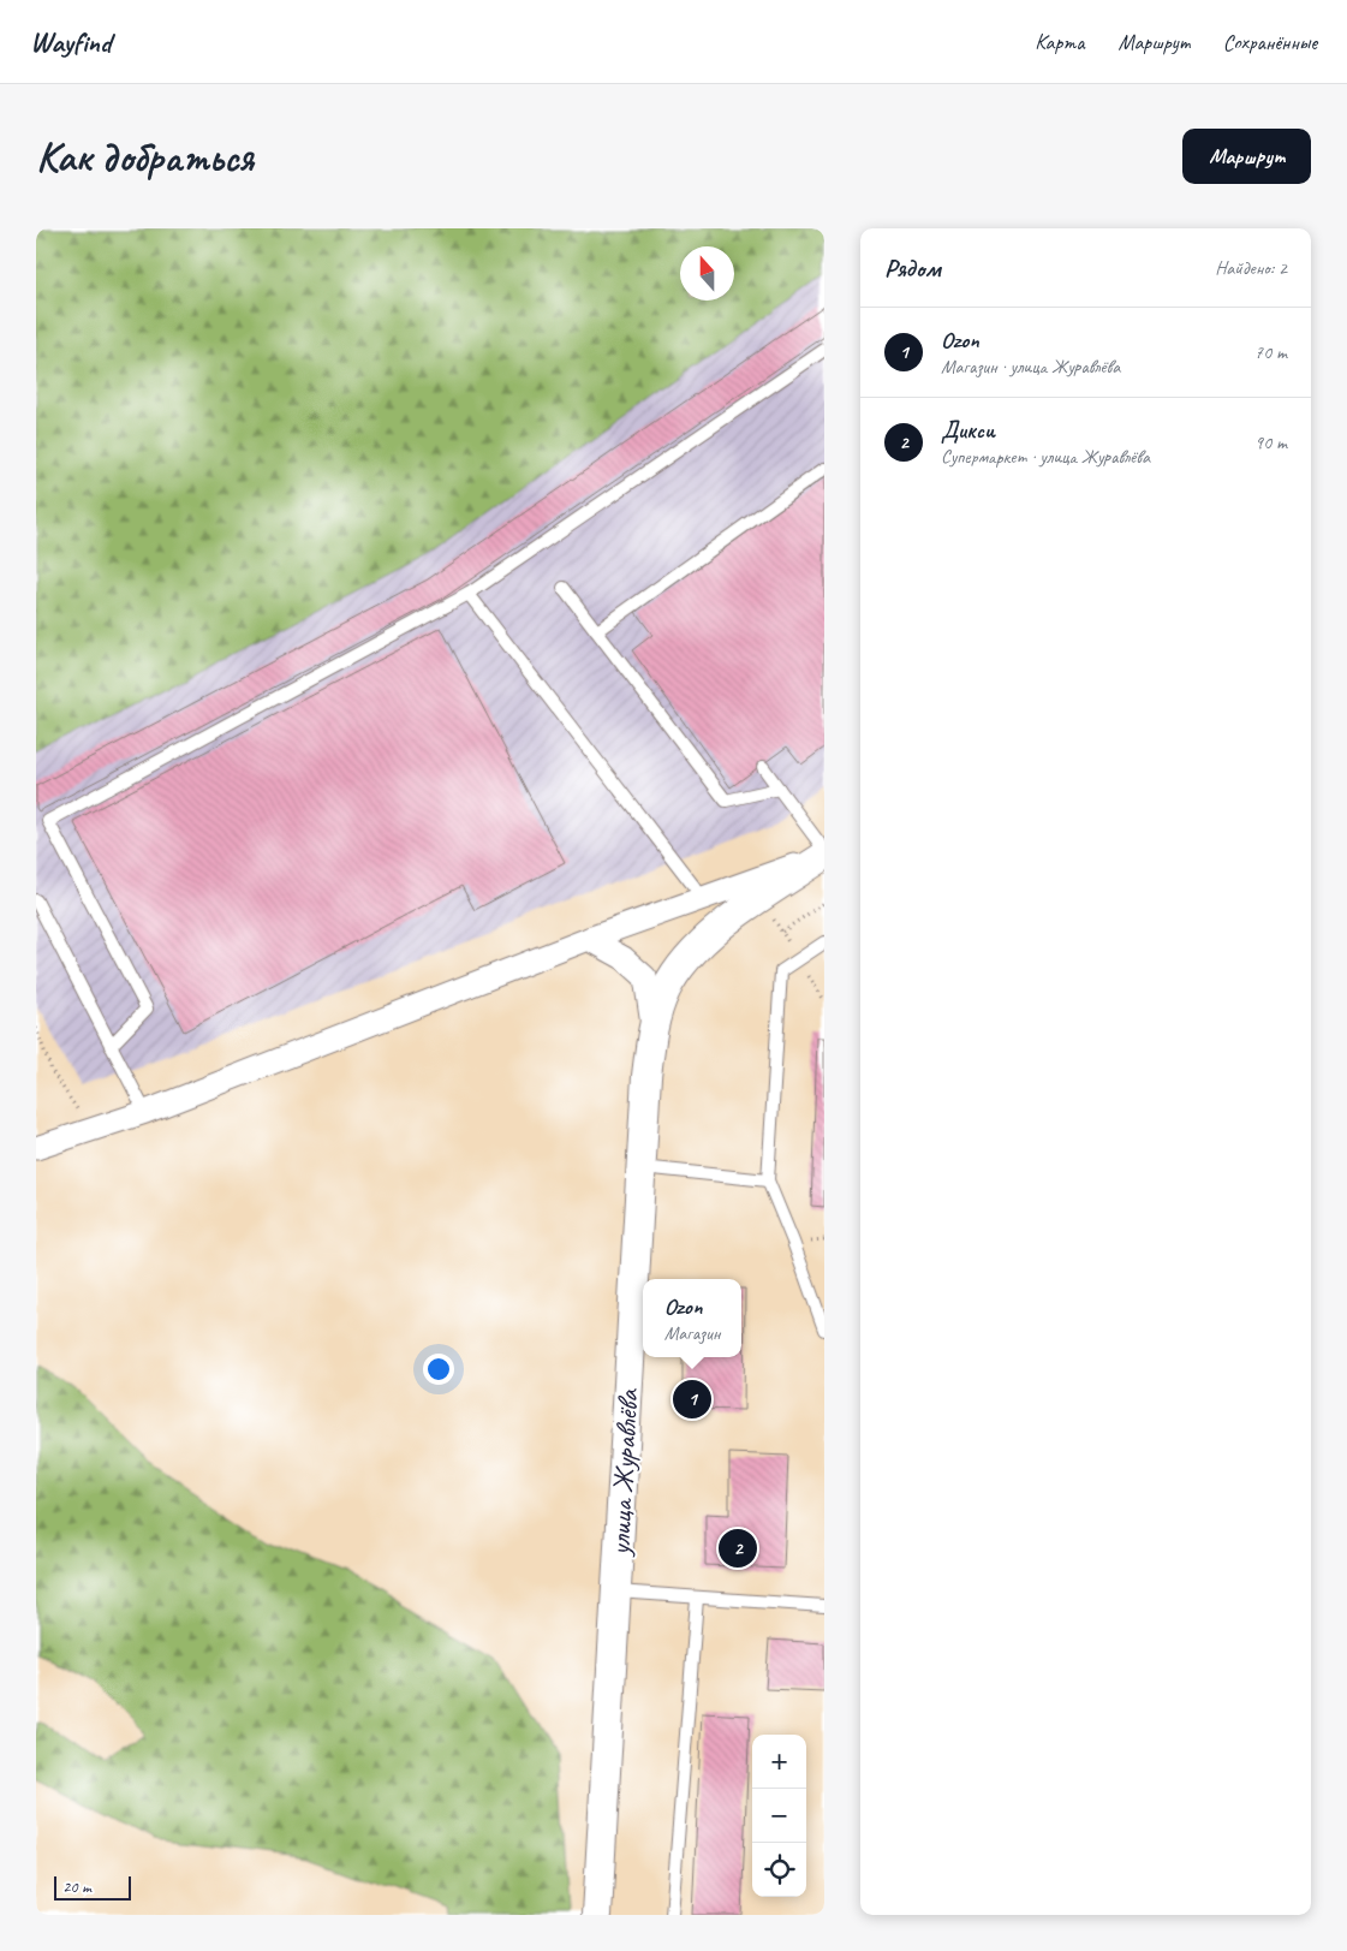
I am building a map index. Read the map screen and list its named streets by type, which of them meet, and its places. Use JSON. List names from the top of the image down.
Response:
{
  "streets": {
    "street": ["улица Журавлёва"]
  },
  "scale_bar": "20 m",
  "north": "top",
  "page": {
    "header": "Wayfind",
    "nav": ["Карта", "Маршрут", "Сохранённые"],
    "buttons": "Маршрут",
    "title": "Как добраться",
    "heading": ["Рядом", "Найдено: 2"],
    "list": [
      {
        "mark": "1",
        "name": "Ozon",
        "note": "Магазин · улица Журавлёва",
        "value": "70 m"
      },
      {
        "mark": "2",
        "name": "Дикси",
        "note": "Супермаркет · улица Журавлёва",
        "value": "90 m"
      }
    ],
    "popup": ["Ozon", "Магазин"],
    "pins": ["1", "2"],
    "map_buttons": ["+", "−"],
    "scale": "20 m"
  }
}
